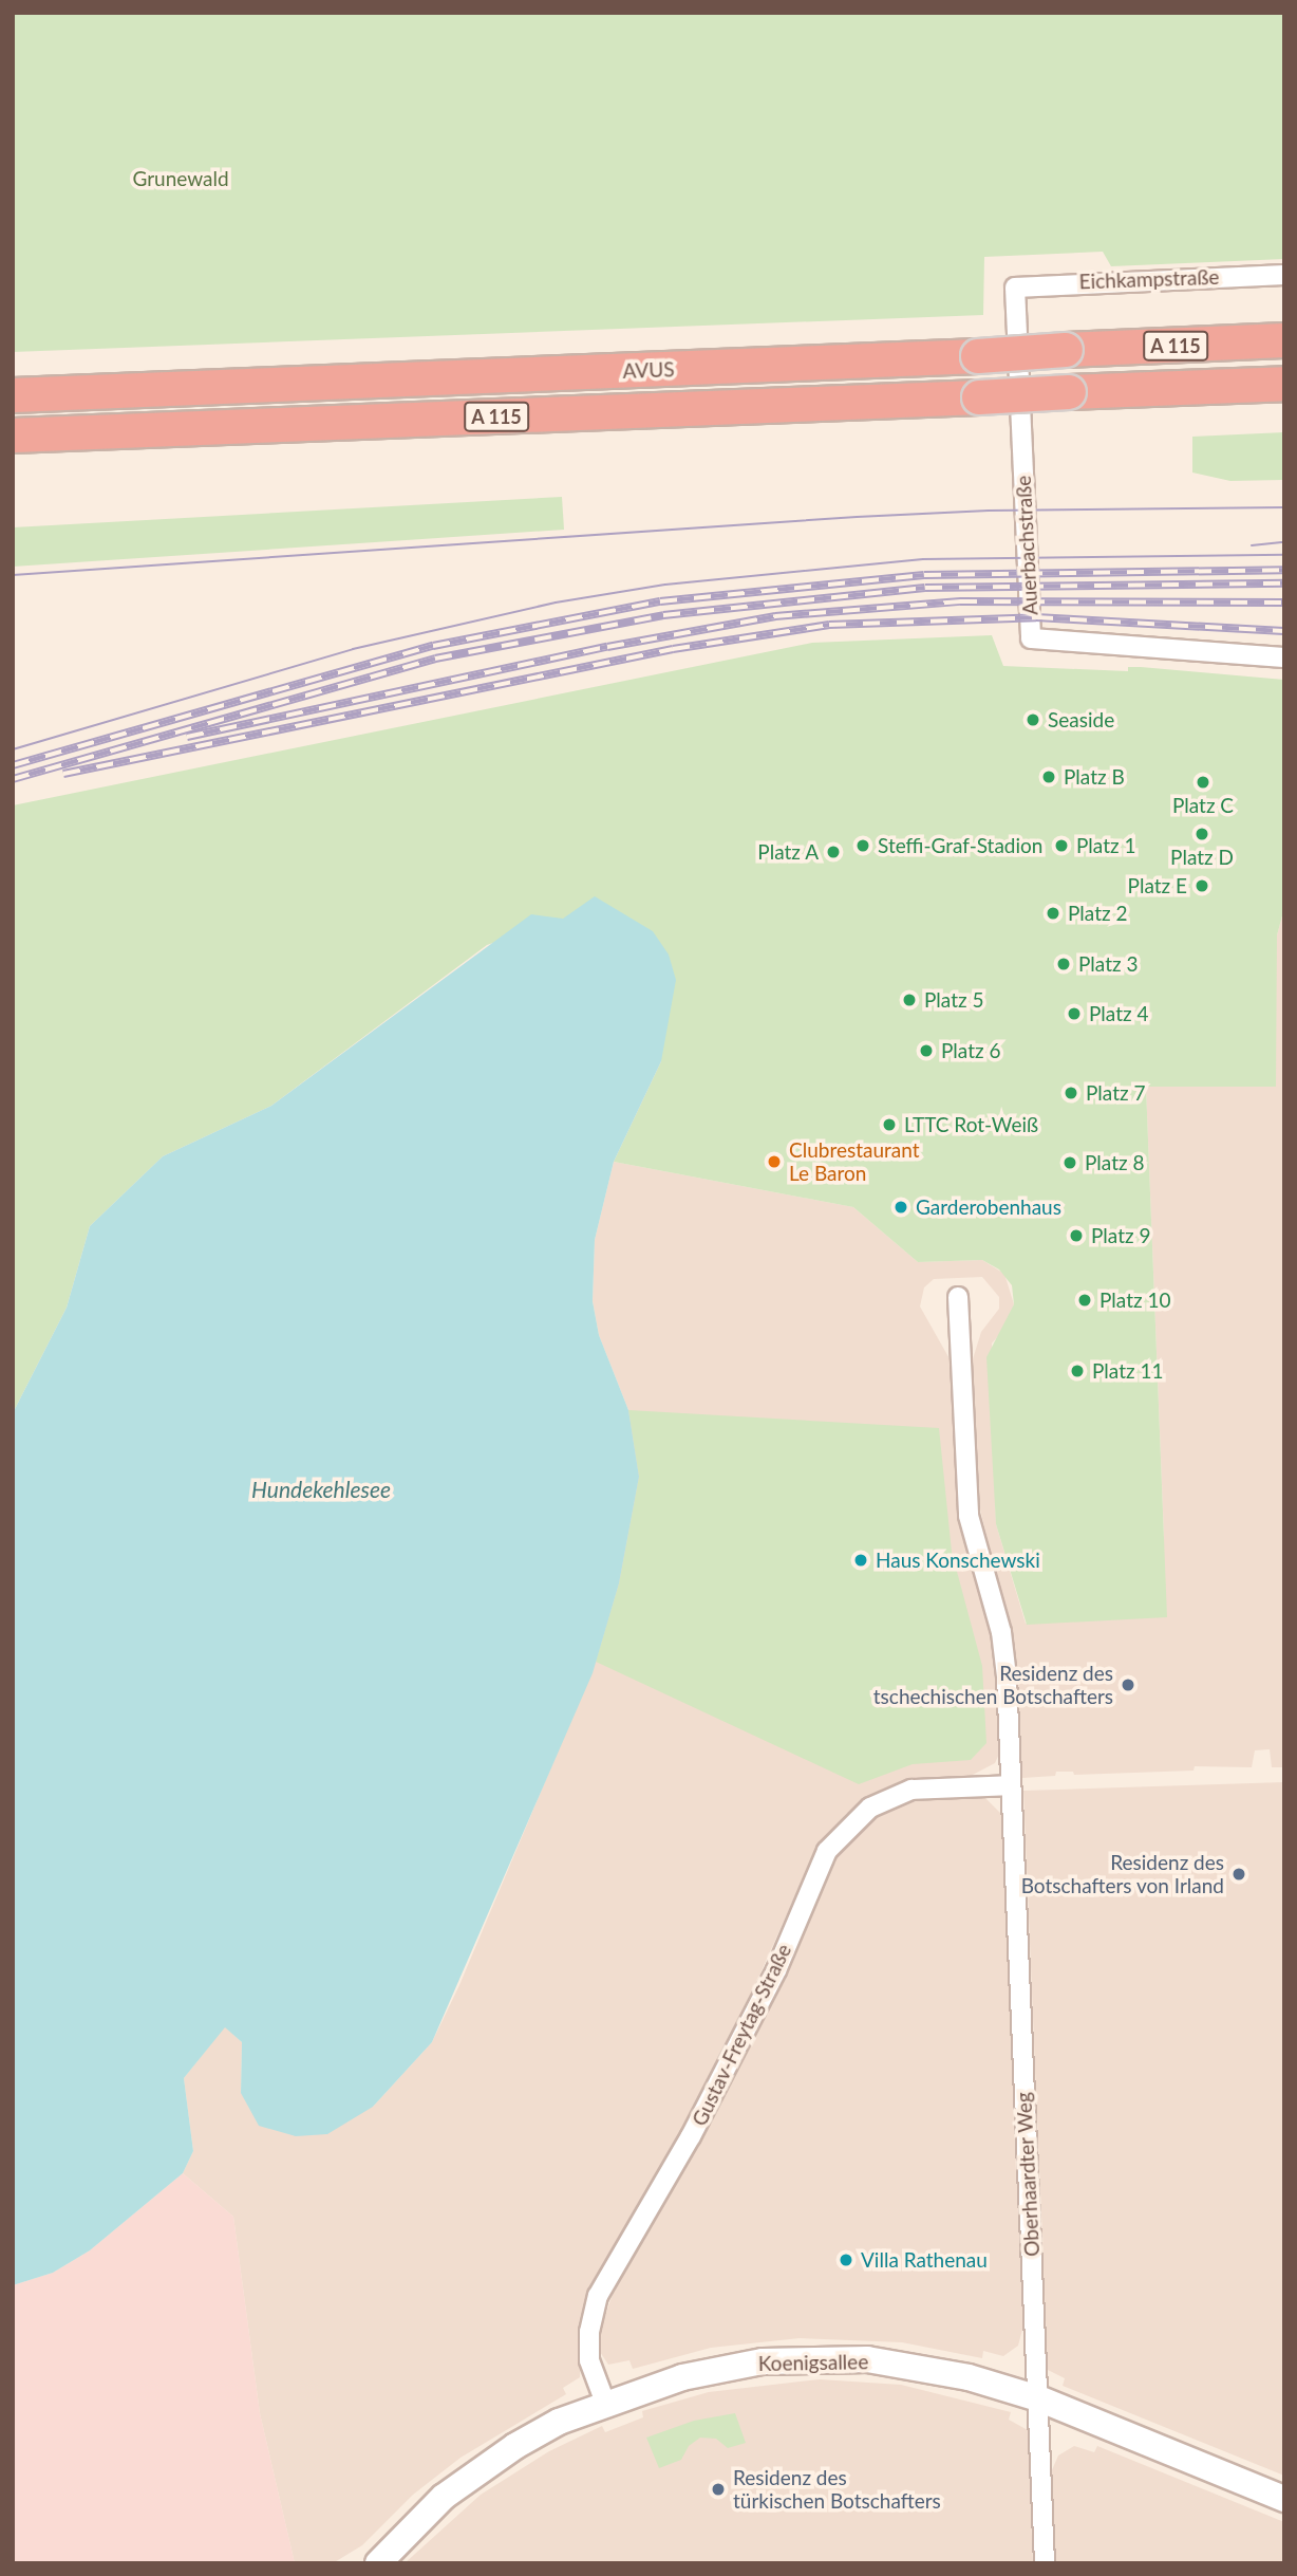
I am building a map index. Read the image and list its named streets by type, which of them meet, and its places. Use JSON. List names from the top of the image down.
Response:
{
  "streets": {
    "highway": ["A 115", "AVUS"],
    "main road": ["Koenigsallee"],
    "street": [
      "Eichkampstraße",
      "Auerbachstraße",
      "Gustav-Freytag-Straße",
      "Oberhaardter Weg"
    ]
  },
  "crossings": [
    ["Eichkampstraße", "Auerbachstraße"],
    ["Gustav-Freytag-Straße", "Oberhaardter Weg"],
    ["Gustav-Freytag-Straße", "Koenigsallee"],
    ["Oberhaardter Weg", "Koenigsallee"]
  ],
  "water": ["Hundekehlesee"],
  "parks": ["Grunewald"],
  "places": [
    "Seaside",
    "Platz B",
    "Platz C",
    "Platz D",
    "Steffi-Graf-Stadion",
    "Platz 1",
    "Platz A",
    "Platz E",
    "Platz 2",
    "Platz 3",
    "Platz 5",
    "Platz 4",
    "Platz 6",
    "Platz 7",
    "LTTC Rot-Weiß",
    "Clubrestaurant Le Baron",
    "Platz 8",
    "Garderobenhaus",
    "Platz 9",
    "Platz 10",
    "Platz 11",
    "Haus Konschewski",
    "Residenz des tschechischen Botschafters",
    "Residenz des Botschafters von Irland",
    "Villa Rathenau",
    "Residenz des türkischen Botschafters"
  ]
}
